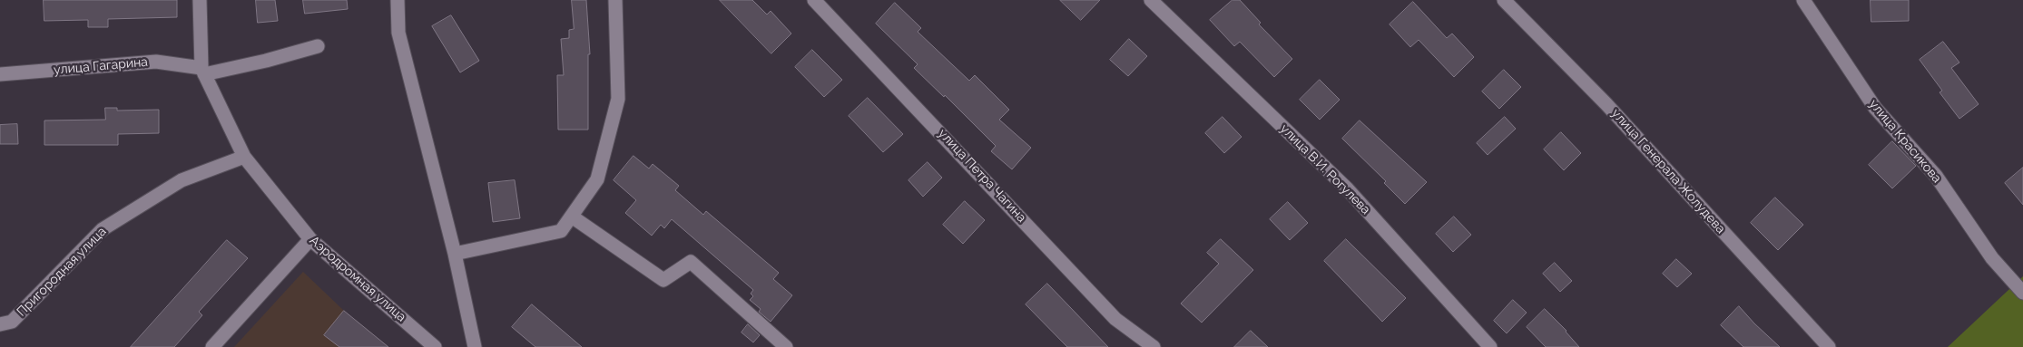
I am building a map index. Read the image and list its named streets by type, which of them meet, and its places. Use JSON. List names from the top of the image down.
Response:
{
  "streets": {
    "street": [
      "улица Гагарина",
      "улица Красикова",
      "улица В.И. Рогулева",
      "улица Генерала Жолудева",
      "улица Петра Чагина",
      "Пригородная улица",
      "Аэродромная улица"
    ]
  },
  "crossings": [
    ["улица Гагарина", "Аэродромная улица"],
    ["Пригородная улица", "Аэродромная улица"]
  ]
}
